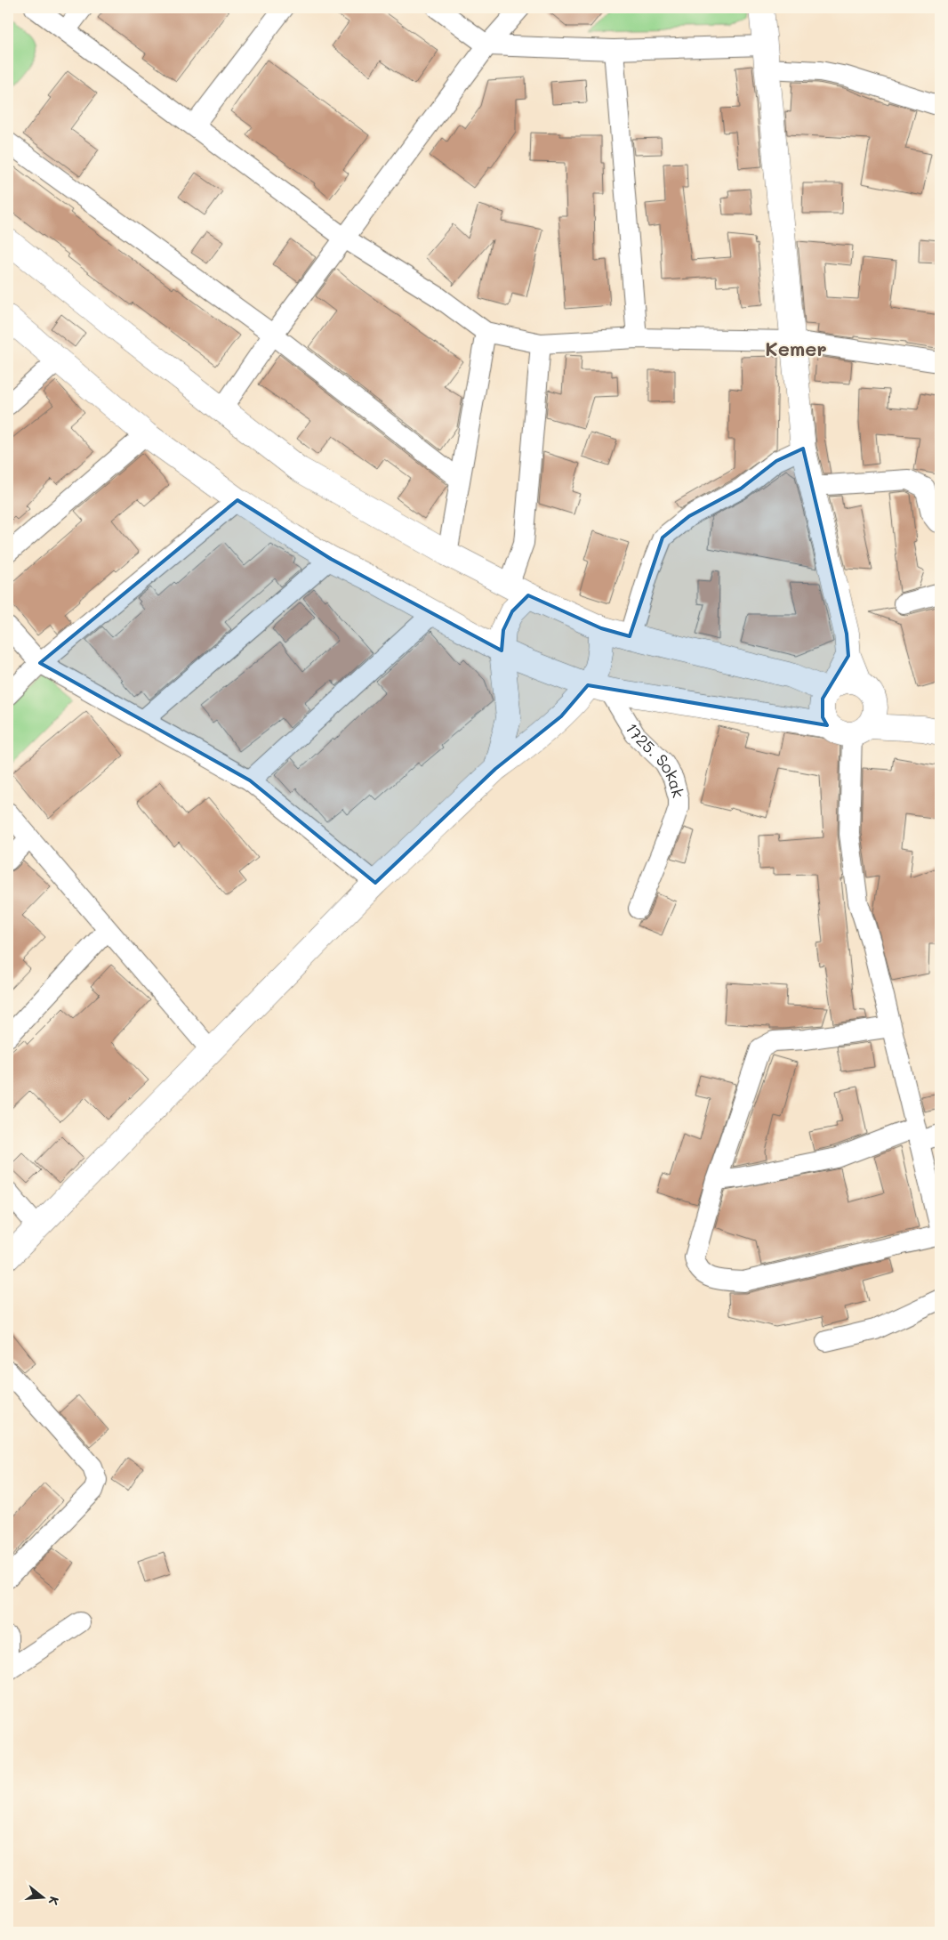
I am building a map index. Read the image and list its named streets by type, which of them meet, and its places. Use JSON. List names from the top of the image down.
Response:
{
  "streets": {
    "street": ["1725. Sokak"]
  },
  "districts": ["Kemer"],
  "north": "right"
}
